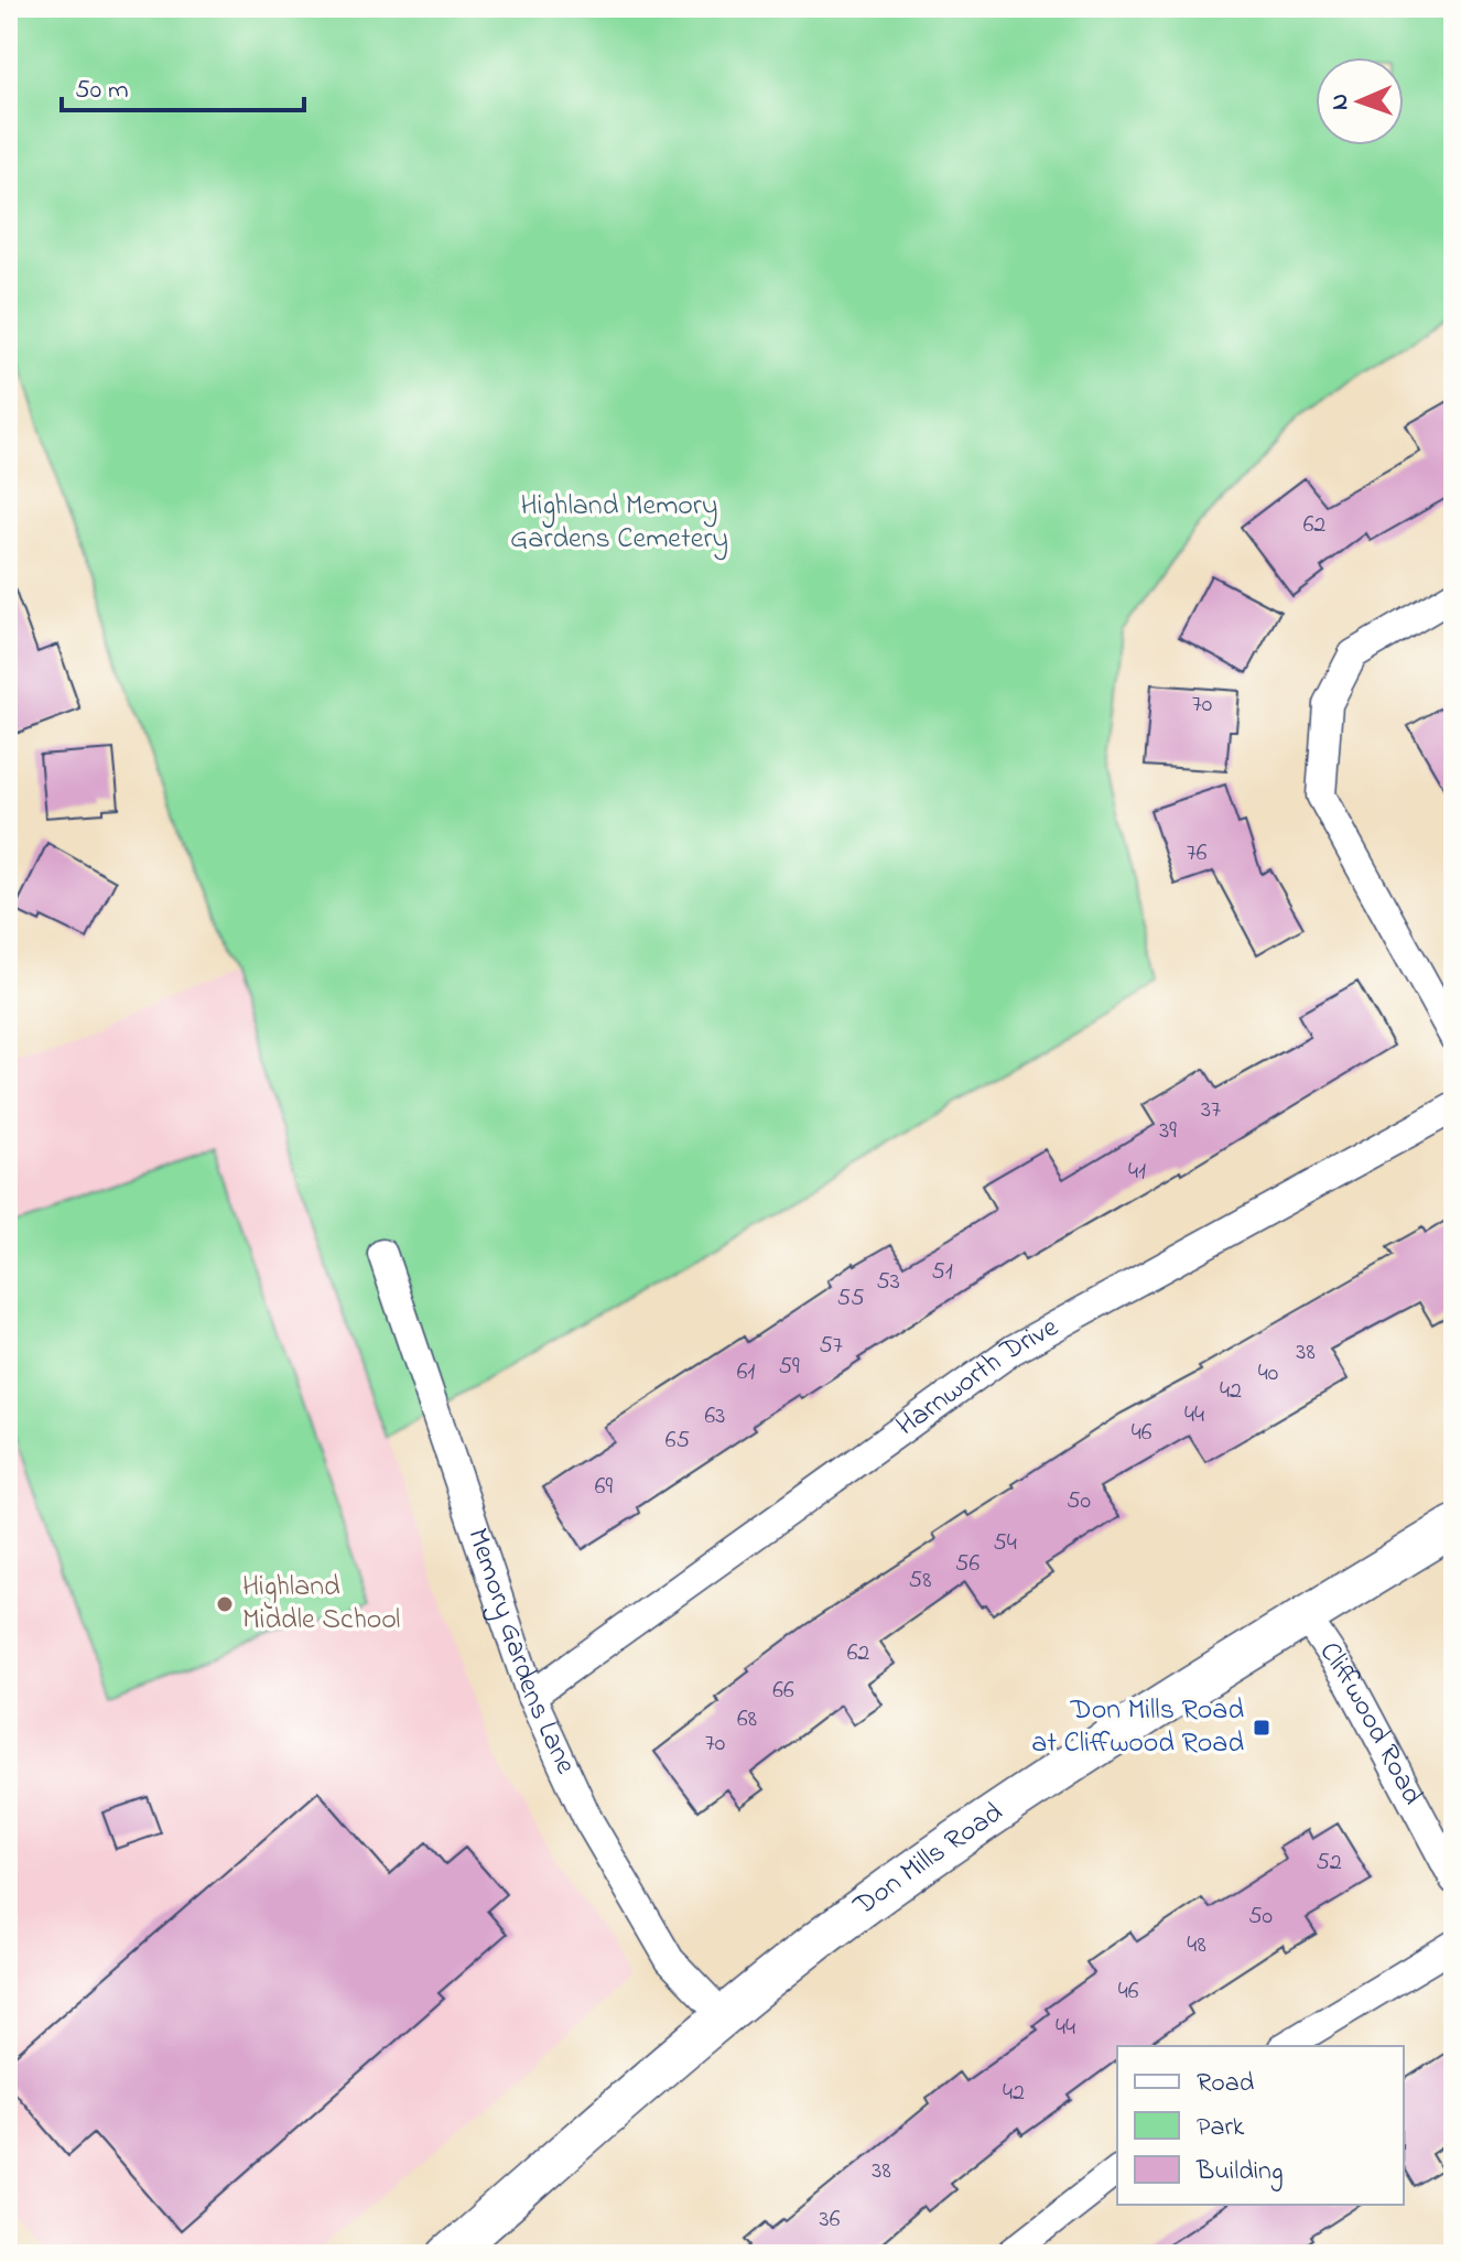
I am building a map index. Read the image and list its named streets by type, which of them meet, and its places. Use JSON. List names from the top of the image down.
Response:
{
  "streets": {
    "main road": ["Don Mills Road"],
    "street": ["Harnworth Drive", "Memory Gardens Lane", "Cliffwood Road"]
  },
  "crossings": [
    ["Harnworth Drive", "Memory Gardens Lane"],
    ["Memory Gardens Lane", "Don Mills Road"],
    ["Cliffwood Road", "Don Mills Road"]
  ],
  "parks": ["Highland Memory Gardens Cemetery"],
  "places": {
    "other": ["Highland Middle School"],
    "transit": ["Don Mills Road at Cliffwood Road"]
  },
  "house_numbers": [
    "62",
    "70",
    "76",
    "37",
    "39",
    "41",
    "51",
    "53",
    "55",
    "57",
    "38",
    "59",
    "61",
    "40",
    "42",
    "44",
    "63",
    "46",
    "65",
    "69",
    "50",
    "54",
    "56",
    "58",
    "62",
    "66",
    "68",
    "70",
    "52",
    "50",
    "48",
    "46",
    "44",
    "42",
    "38",
    "36"
  ],
  "legend": ["Road", "Park", "Building"],
  "scale_bar": "50 m",
  "north": "left"
}
